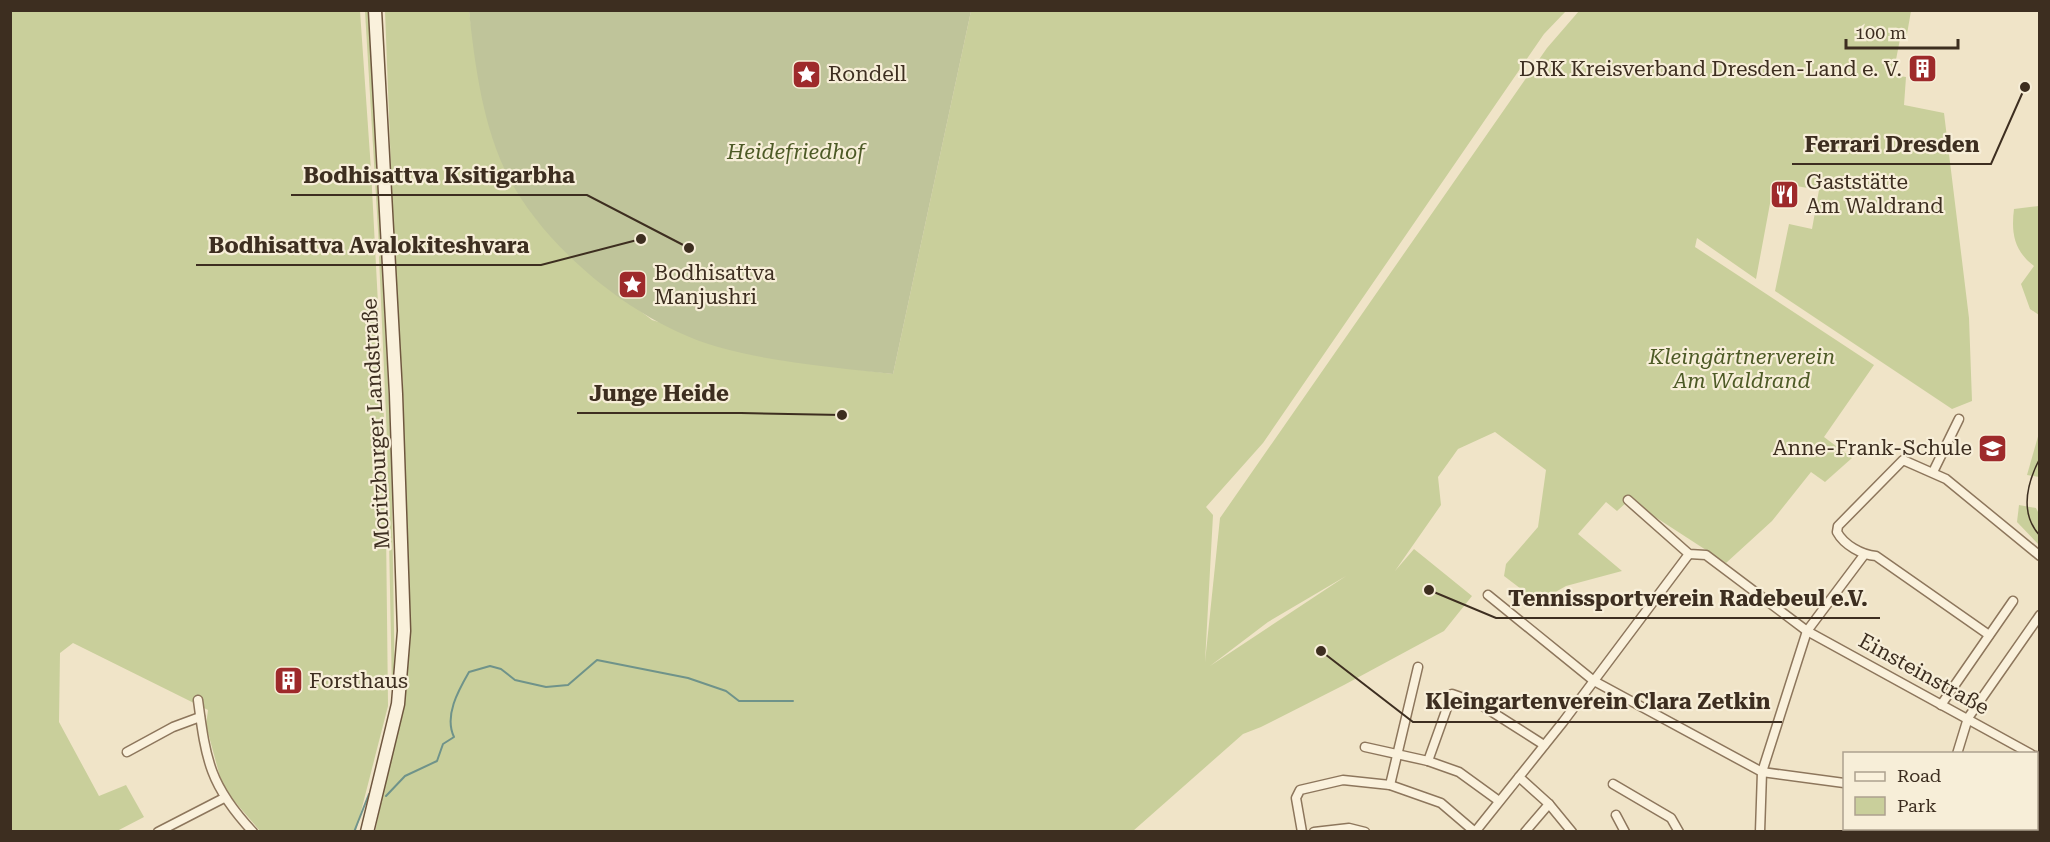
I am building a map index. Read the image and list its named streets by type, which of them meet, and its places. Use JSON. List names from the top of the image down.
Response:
{
  "streets": {
    "main road": ["Moritzburger Landstraße"],
    "street": ["Einsteinstraße"]
  },
  "parks": ["Heidefriedhof", "Kleingärtnerverein Am Waldrand"],
  "places": {
    "building": ["DRK Kreisverband Dresden-Land e. V.", "Forsthaus"],
    "place": ["Rondell", "Bodhisattva Manjushri"],
    "other": [
      "Ferrari Dresden",
      "Bodhisattva Avalokiteshvara",
      "Bodhisattva Ksitigarbha",
      "Junge Heide",
      "Tennissportverein Radebeul e.V.",
      "Kleingartenverein Clara Zetkin"
    ],
    "restaurant": ["Gaststätte Am Waldrand"],
    "school or university": ["Anne-Frank-Schule"]
  },
  "legend": ["Road", "Park"],
  "scale_bar": "100 m"
}
